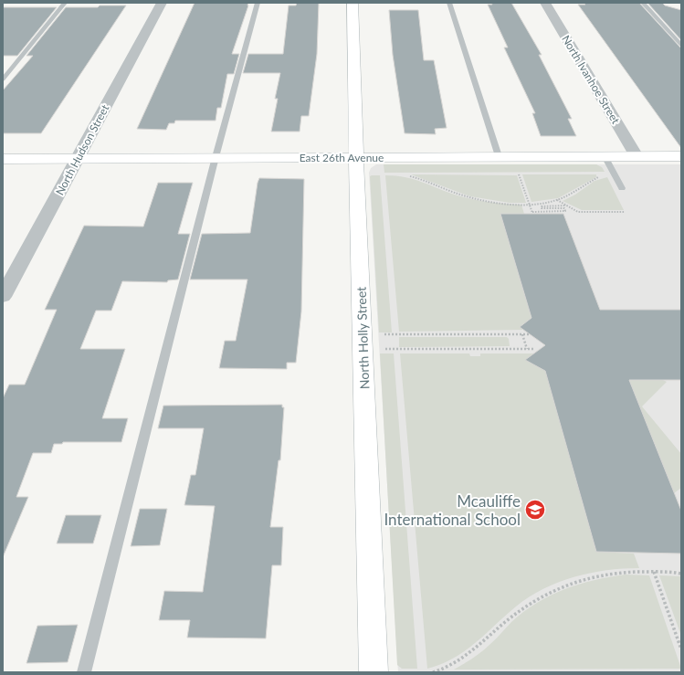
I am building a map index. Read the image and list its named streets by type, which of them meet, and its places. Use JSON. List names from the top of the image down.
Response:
{
  "streets": {
    "street": [
      "North Ivanhoe Street",
      "North Hudson Street",
      "East 26th Avenue",
      "North Holly Street"
    ]
  },
  "crossings": [
    ["North Ivanhoe Street", "East 26th Avenue"],
    ["North Hudson Street", "East 26th Avenue"],
    ["East 26th Avenue", "North Holly Street"]
  ],
  "places": {
    "school or university": ["Mcauliffe International School"]
  }
}
